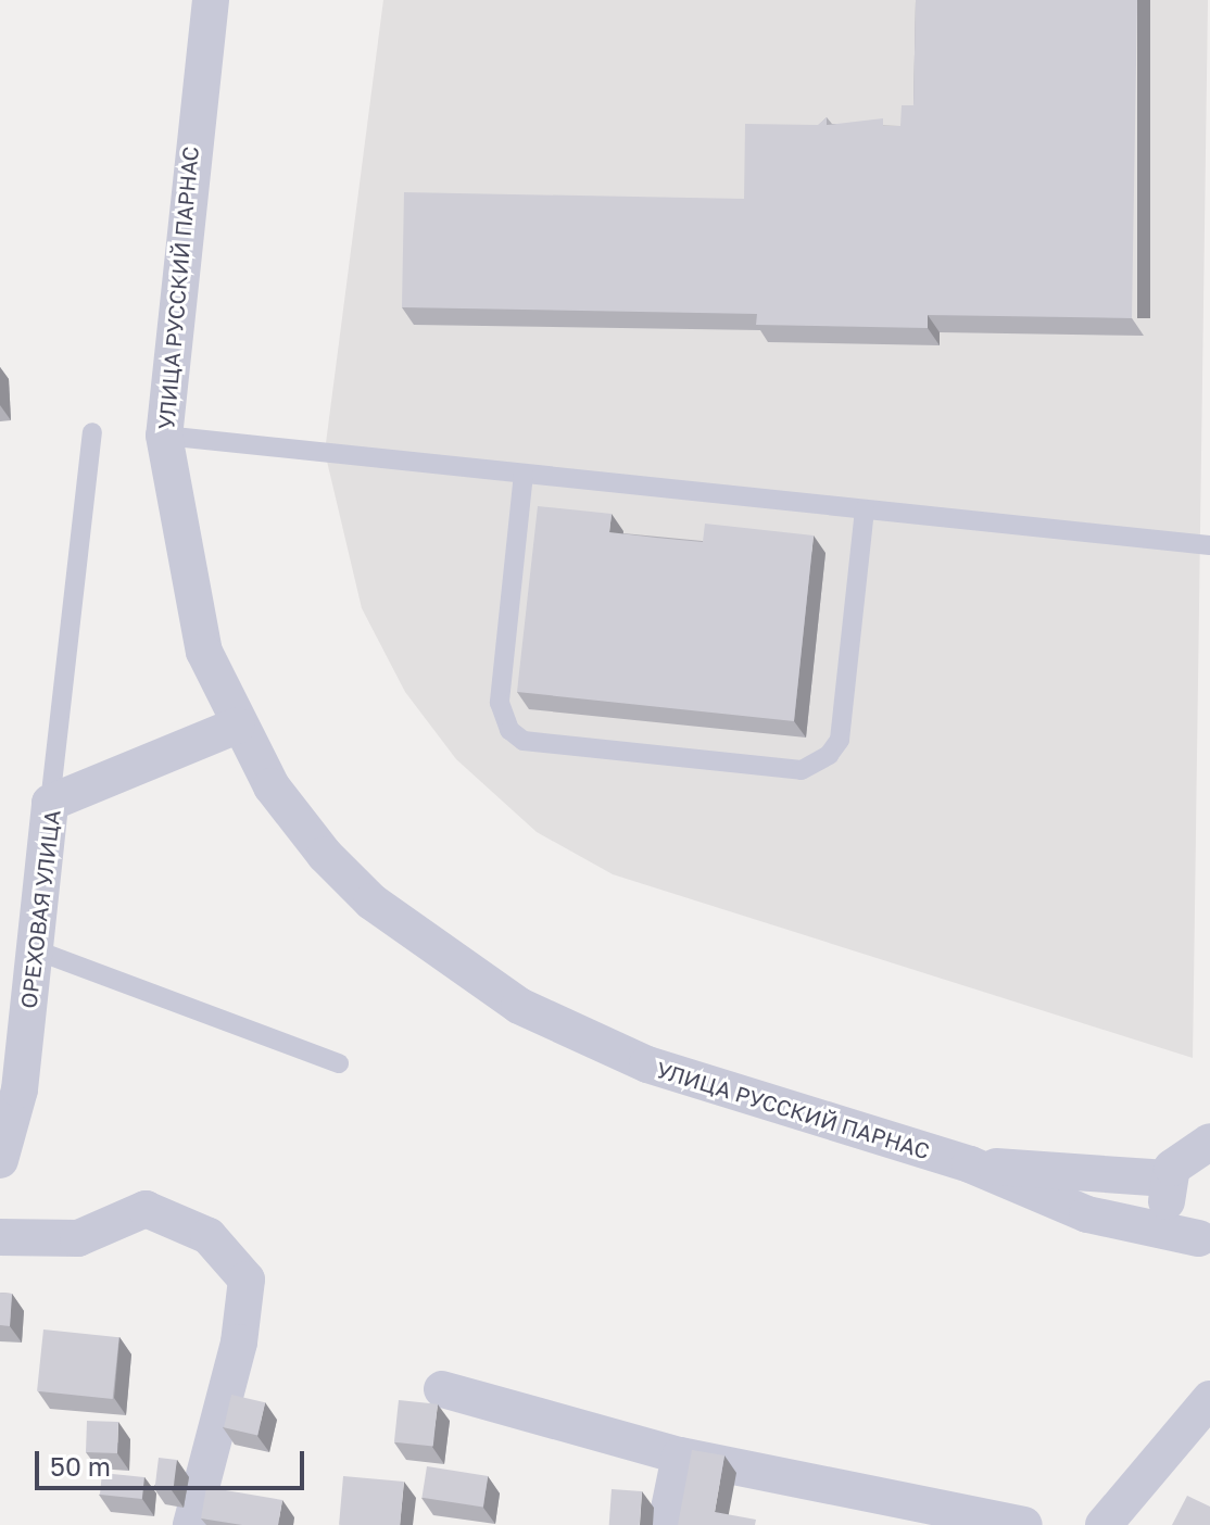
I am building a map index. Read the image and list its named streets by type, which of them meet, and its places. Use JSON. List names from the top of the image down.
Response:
{
  "streets": {
    "street": ["УЛИЦА РУССКИЙ ПАРНАС", "ОРЕХОВАЯ УЛИЦА"]
  },
  "crossings": [
    ["УЛИЦА РУССКИЙ ПАРНАС", "ОРЕХОВАЯ УЛИЦА"]
  ],
  "scale_bar": "50 m"
}
